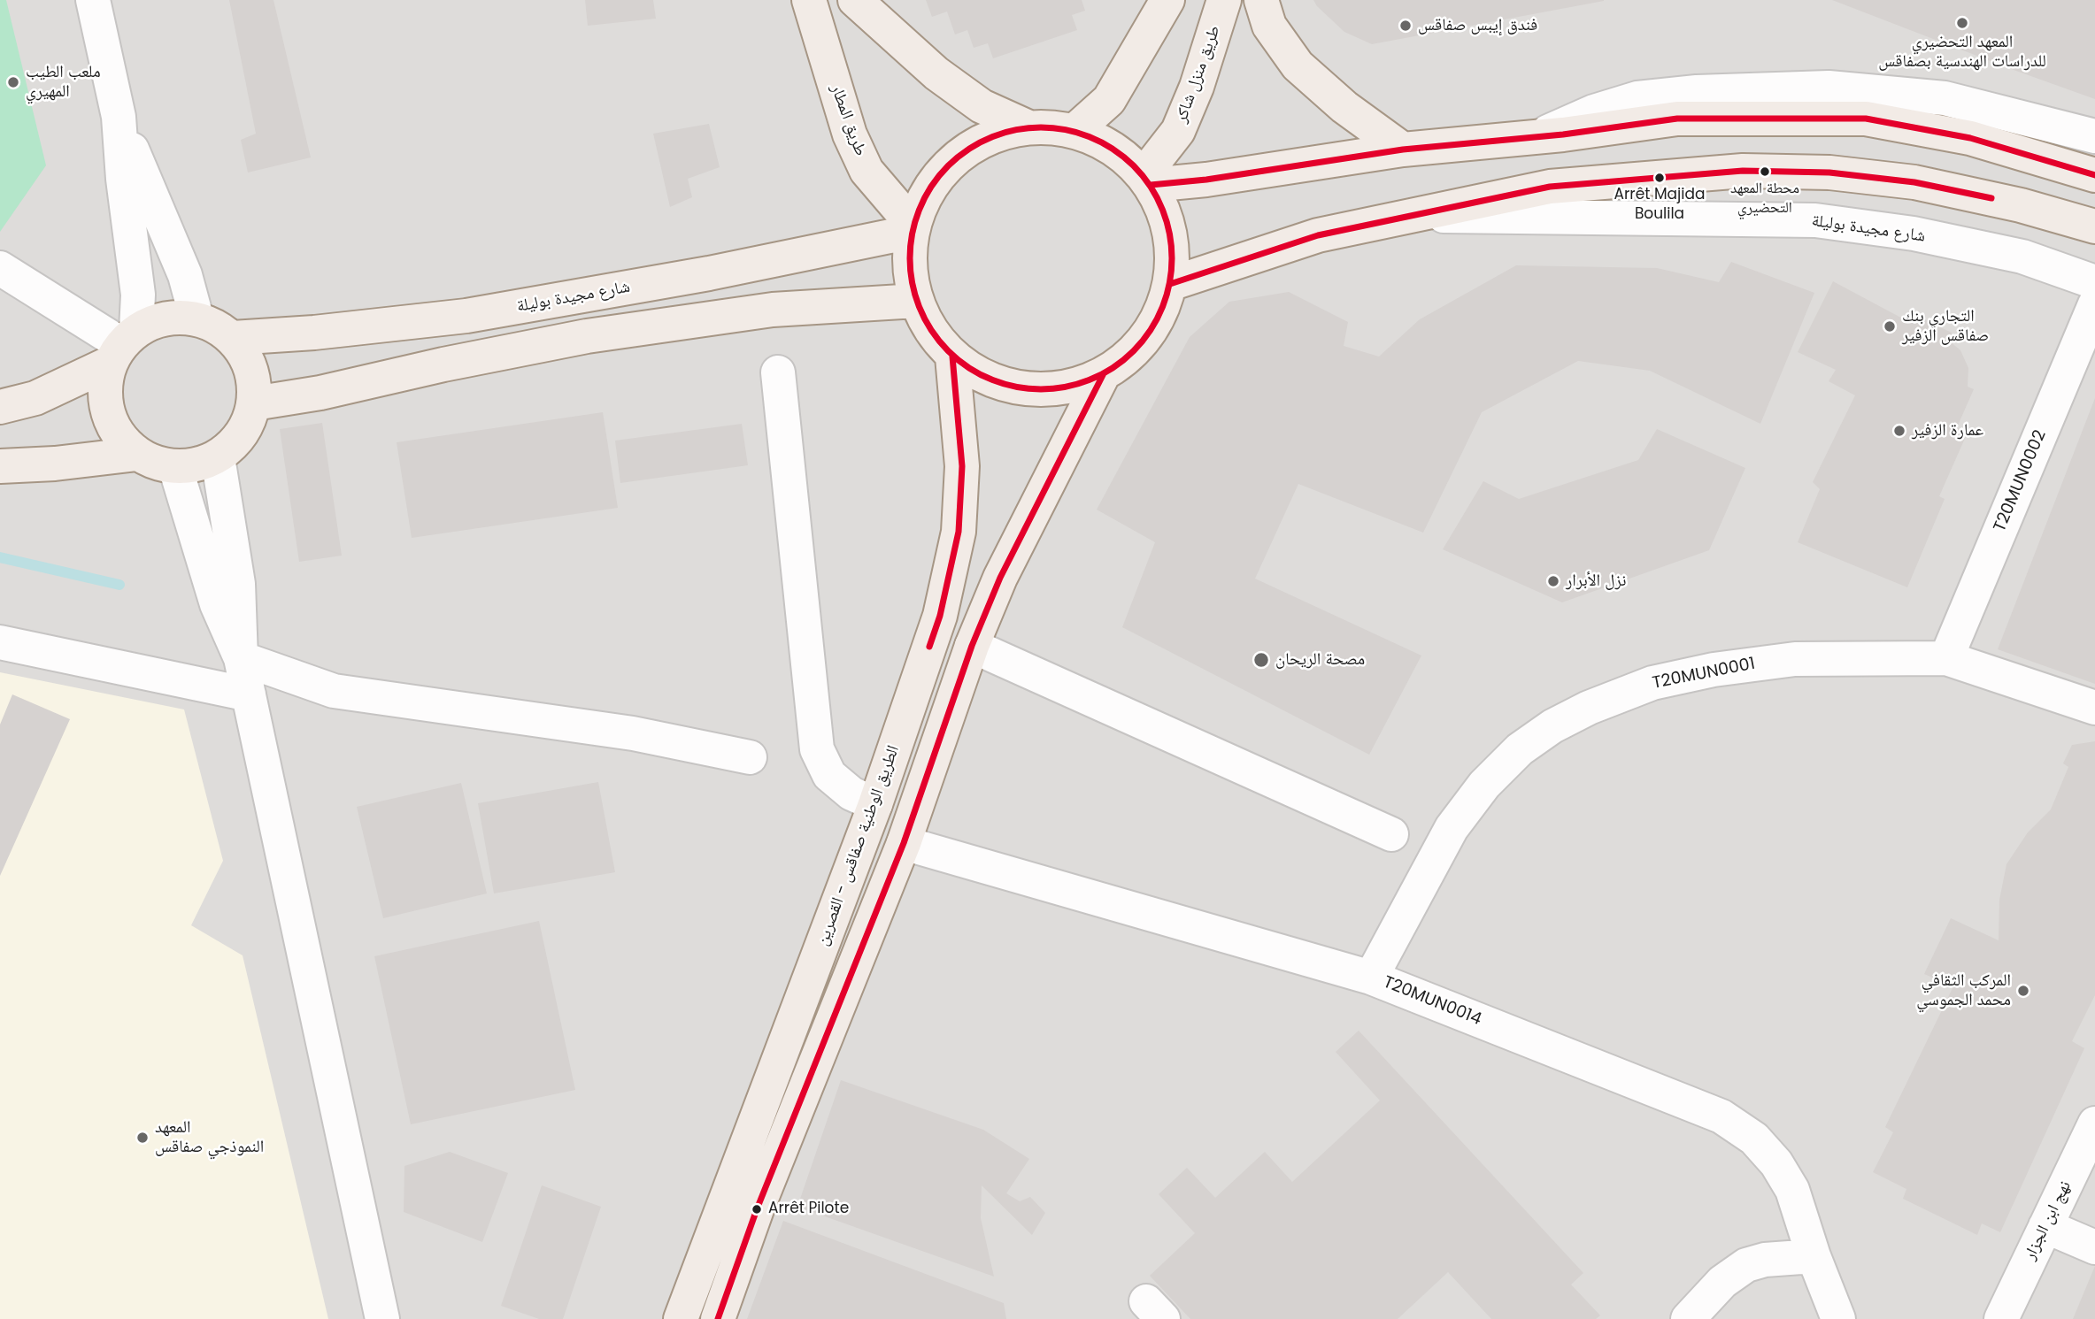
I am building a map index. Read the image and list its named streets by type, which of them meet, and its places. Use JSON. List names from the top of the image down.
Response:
{
  "streets": {
    "main road": [
      "طريق منزل شاكر",
      "طريق المطار",
      "شارع مجيدة بوليلة",
      "الطريق الوطنية صفاقس - القصرين"
    ],
    "street": [
      "T20MUN0002",
      "T20MUN0001",
      "T20MUN0014",
      "نهج ابن الجزار"
    ]
  },
  "crossings": [
    ["طريق المطار", "شارع مجيدة بوليلة"],
    ["T20MUN0002", "T20MUN0001"],
    ["T20MUN0001", "T20MUN0014"]
  ],
  "places": [
    "المعهد التحضيري للدراسات الهندسية بصفاقس",
    "فندق إيبس صفاقس",
    "ملعب الطيب المهيري",
    "محطة المعهد التحضيري",
    "Arrêt Majida Boulila",
    "التجاري بنك صفاقس الزفير",
    "عمارة الزفير",
    "نزل الأبرار",
    "مصحة الريحان",
    "المركب الثقافي محمد الجموسي",
    "المعهد النموذجي صفاقس",
    "Arrêt Pilote"
  ]
}
